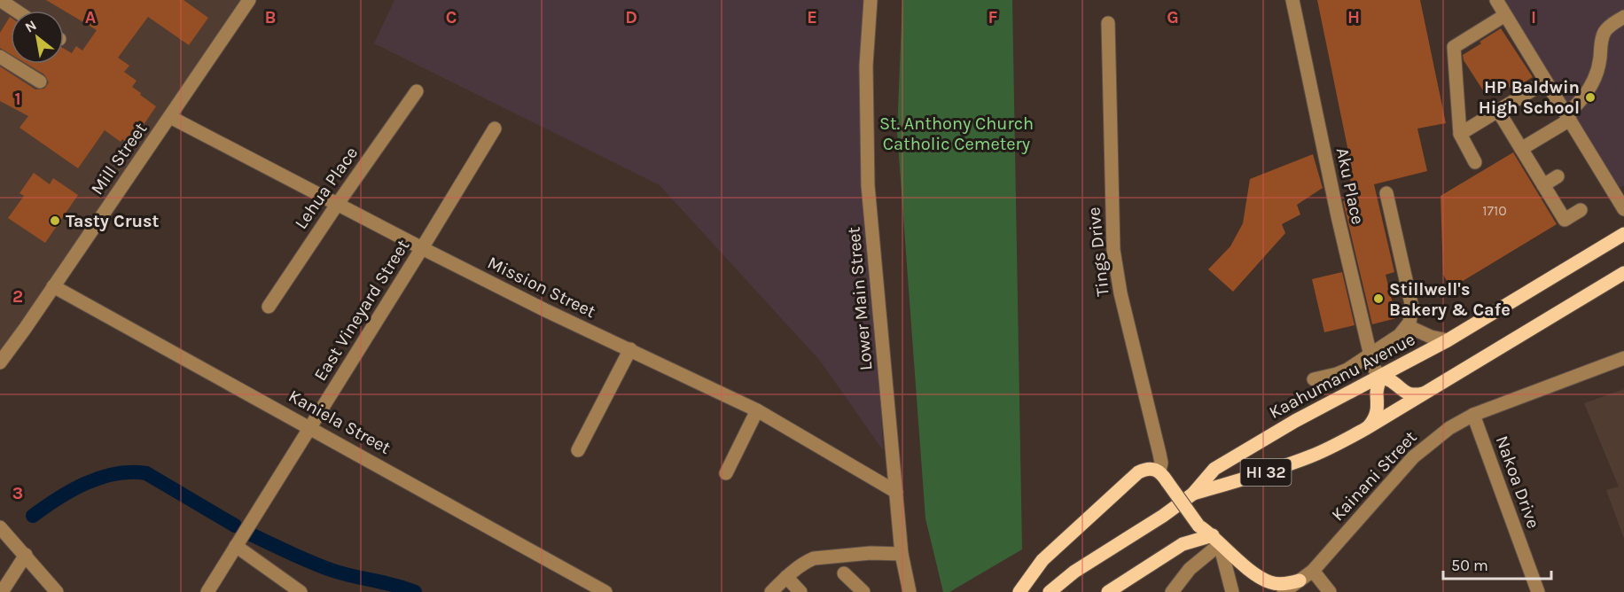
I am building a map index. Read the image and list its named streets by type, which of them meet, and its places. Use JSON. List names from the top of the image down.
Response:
{
  "streets": {
    "main road": ["Kaahumanu Avenue", "HI 32"],
    "street": [
      "Mill Street",
      "Aku Place",
      "Lehua Place",
      "Tings Drive",
      "Mission Street",
      "Lower Main Street",
      "East Vineyard Street",
      "Kaniela Street",
      "Kainani Street",
      "Nakoa Drive"
    ]
  },
  "crossings": [
    ["Mill Street", "Mission Street"],
    ["Mill Street", "Kaniela Street"],
    ["Aku Place", "Kaahumanu Avenue"],
    ["Lehua Place", "Mission Street"],
    ["Mission Street", "Lower Main Street"],
    ["Mission Street", "East Vineyard Street"],
    ["East Vineyard Street", "Kaniela Street"],
    ["Kainani Street", "Nakoa Drive"]
  ],
  "parks": ["St. Anthony Church Catholic Cemetery"],
  "places": ["HP Baldwin High School", "Tasty Crust", "Stillwell's Bakery & Cafe"],
  "house_numbers": ["1710"],
  "scale_bar": "50 m",
  "north": "top left",
  "grid": {
    "columns": [
      "A",
      "B",
      "C",
      "D",
      "E",
      "F",
      "G",
      "H",
      "I"
    ],
    "rows": ["1", "2", "3"]
  }
}
